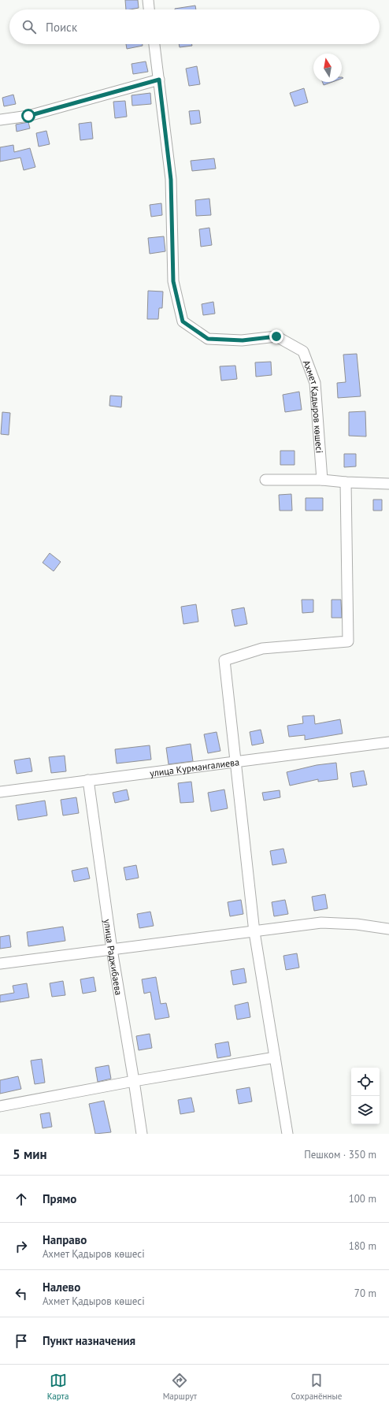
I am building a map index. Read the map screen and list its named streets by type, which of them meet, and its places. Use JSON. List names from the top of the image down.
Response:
{
  "streets": {
    "street": ["Ахмет Қадыров көшесі", "улица Курмангалиева", "улица Раджибаева"]
  },
  "crossings": [
    ["улица Курмангалиева", "улица Раджибаева"]
  ],
  "north": "top",
  "page": {
    "search": "Поиск",
    "heading": ["5 мин", "Пешком · 350 m"],
    "list": [
      ["Прямо", "100 m"],
      ["Направо", "Ахмет Қадыров көшесі", "180 m"],
      ["Налево", "Ахмет Қадыров көшесі", "70 m"],
      "Пункт назначения"
    ],
    "nav": ["Карта", "Маршрут", "Сохранённые"]
  }
}
